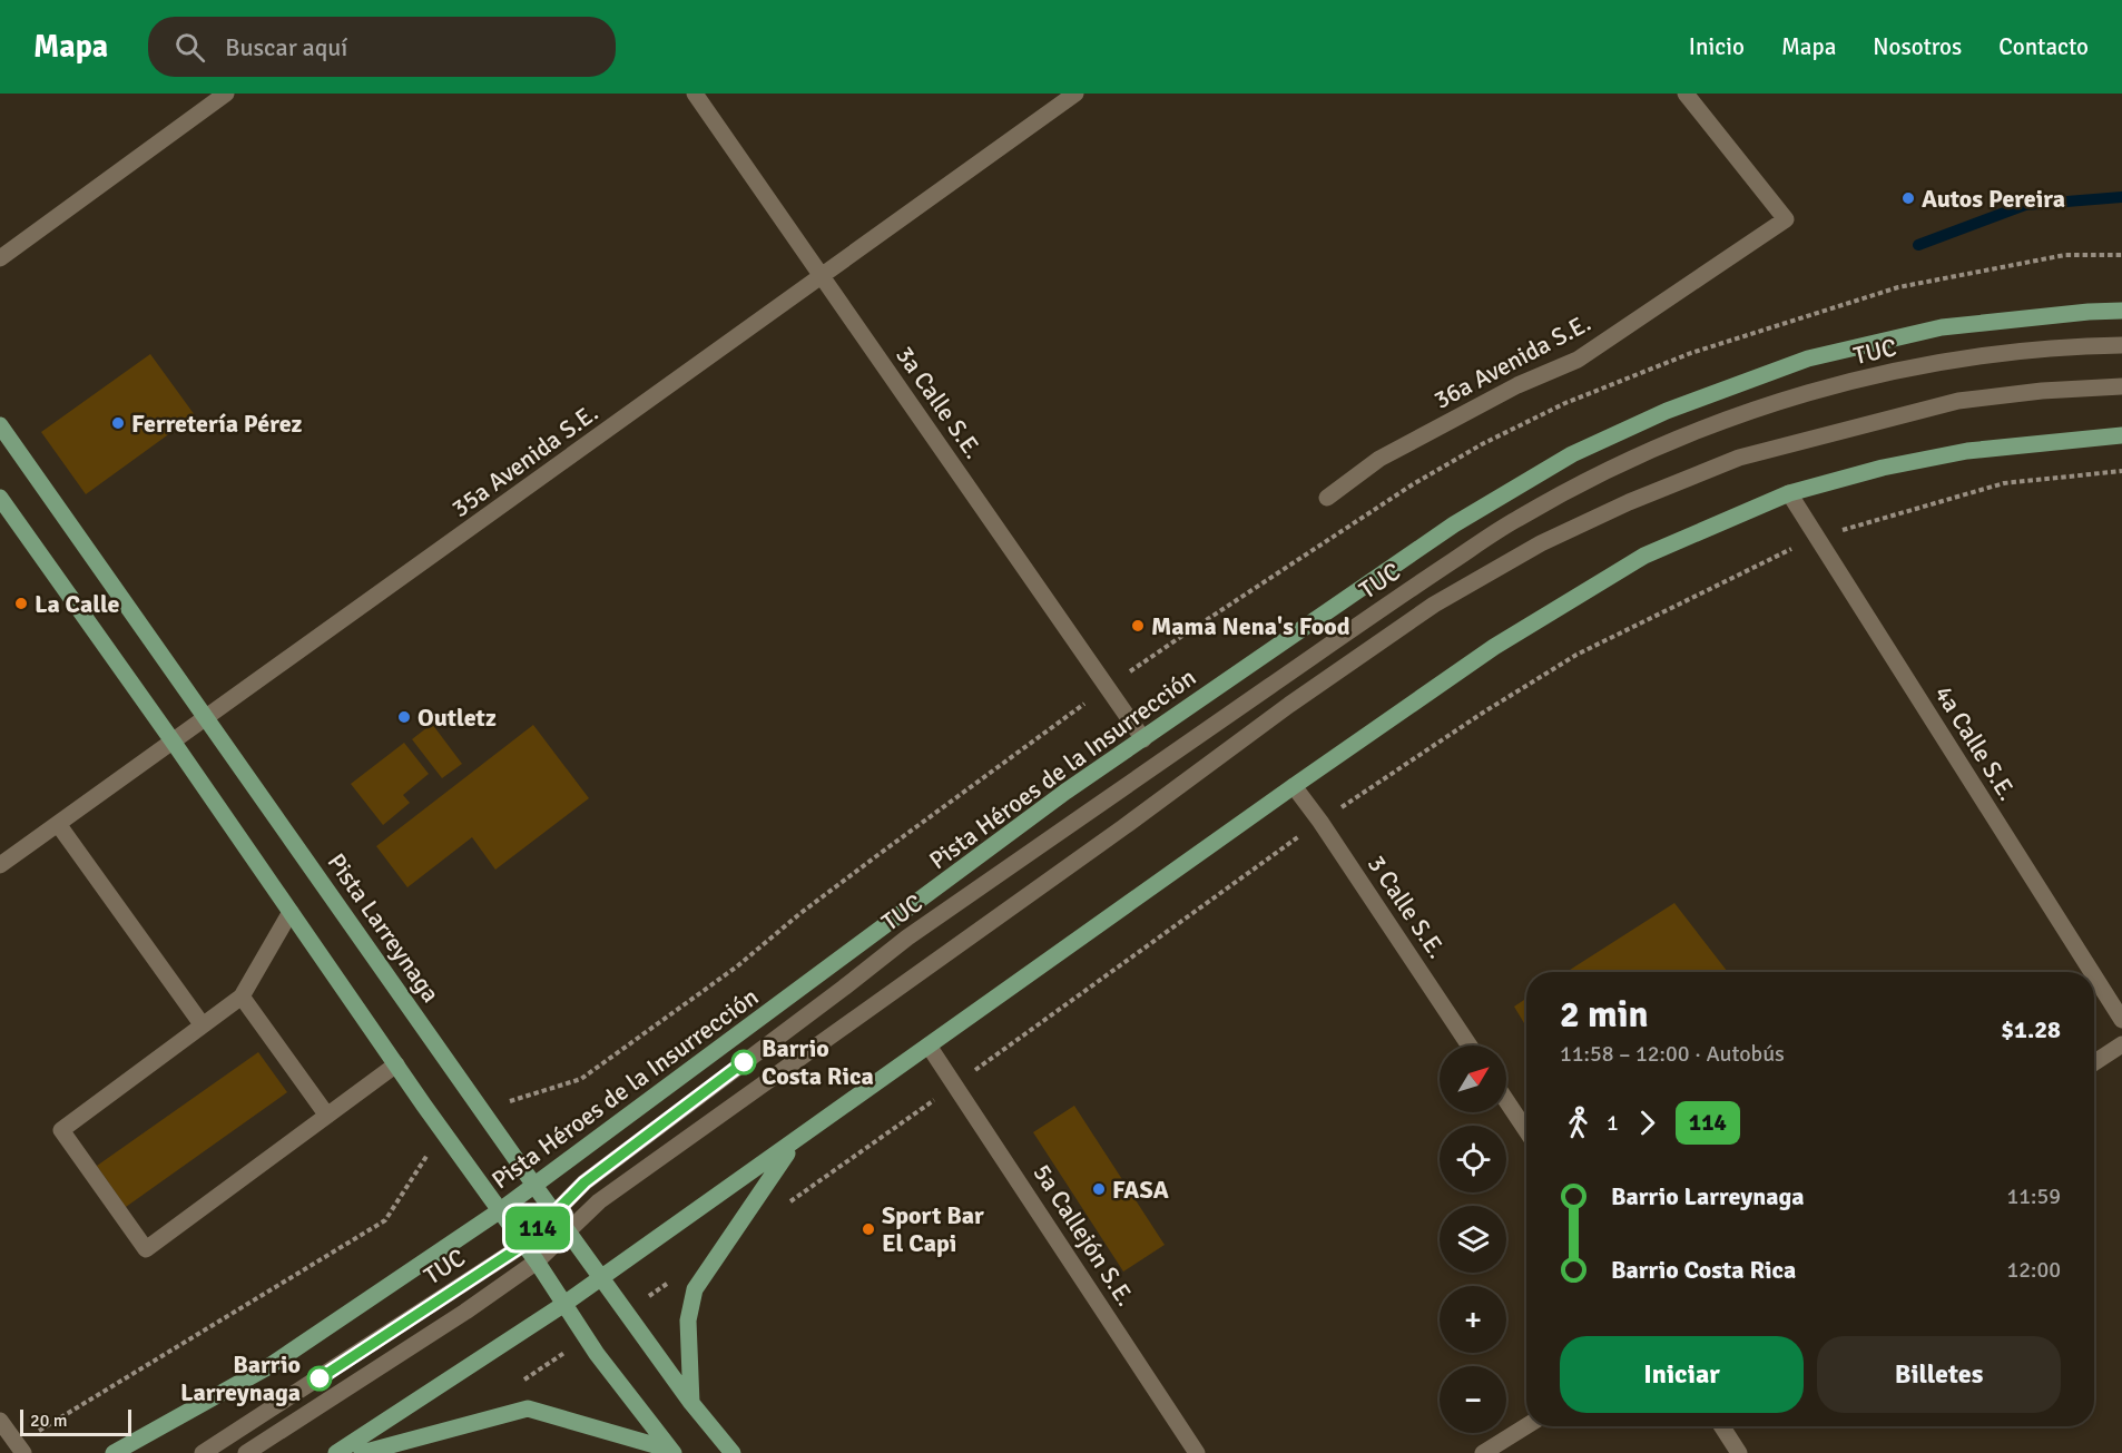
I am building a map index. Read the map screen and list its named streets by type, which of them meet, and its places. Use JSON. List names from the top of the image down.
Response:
{
  "streets": {
    "main road": ["Pista Héroes de la Insurrección", "Pista Larreynaga"],
    "street": [
      "TUC",
      "36a Avenida S.E.",
      "3a Calle S.E.",
      "35a Avenida S.E.",
      "4a Calle S.E.",
      "3 Calle S.E.",
      "5a Callejón S.E."
    ]
  },
  "crossings": [
    ["TUC", "Pista Larreynaga"],
    ["3a Calle S.E.", "35a Avenida S.E."],
    ["3a Calle S.E.", "Pista Héroes de la Insurrección"],
    ["35a Avenida S.E.", "Pista Larreynaga"],
    ["Pista Héroes de la Insurrección", "Pista Larreynaga"]
  ],
  "places": [
    "Autos Pereira",
    "Ferretería Pérez",
    "La Calle",
    "Mama Nena's Food",
    "Outletz",
    "Barrio Costa Rica",
    "FASA",
    "Sport Bar El Capi",
    "Barrio Larreynaga"
  ],
  "lines": ["bus line 114"],
  "scale_bar": "20 m",
  "north": "top right",
  "page": {
    "header": "Mapa",
    "search": "Buscar aquí",
    "nav": [
      "Inicio",
      "Mapa",
      "Nosotros",
      "Contacto"
    ],
    "on_map": "114",
    "heading": ["2 min", "11:58 – 12:00 · Autobús", "$1.28"],
    "map_buttons": ["+", "−"],
    "legs": ["1", "114"],
    "list": [
      {
        "name": "Barrio Larreynaga",
        "value": "11:59"
      },
      {
        "name": "Barrio Costa Rica",
        "value": "12:00"
      }
    ],
    "buttons": ["Iniciar", "Billetes"],
    "scale": "20 m"
  }
}
